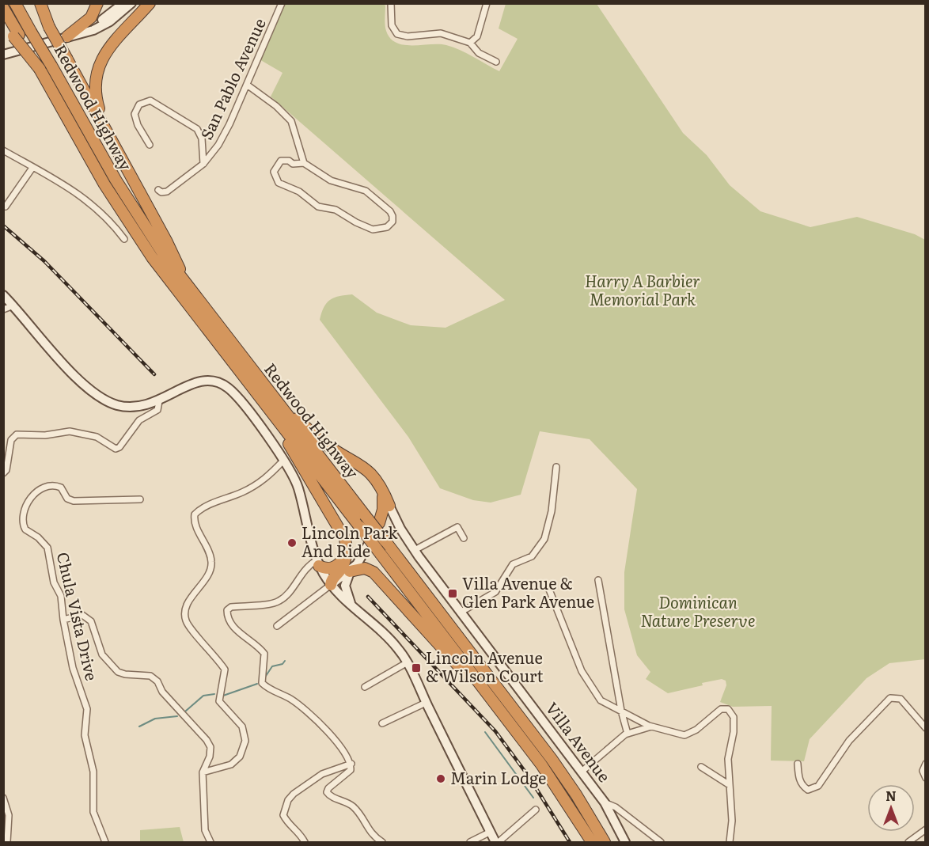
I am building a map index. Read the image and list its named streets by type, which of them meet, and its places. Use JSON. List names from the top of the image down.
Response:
{
  "streets": {
    "highway": ["Redwood Highway"],
    "main road": ["Villa Avenue"],
    "street": ["San Pablo Avenue", "Chula Vista Drive"]
  },
  "parks": ["Harry A Barbier Memorial Park", "Dominican Nature Preserve"],
  "places": {
    "other": ["Lincoln Park And Ride", "Marin Lodge"],
    "transit": ["Villa Avenue & Glen Park Avenue", "Lincoln Avenue & Wilson Court"]
  },
  "north": "top"
}
